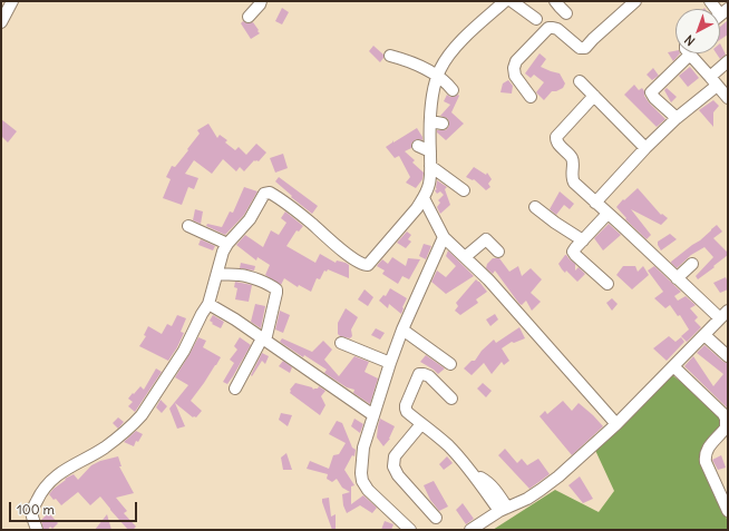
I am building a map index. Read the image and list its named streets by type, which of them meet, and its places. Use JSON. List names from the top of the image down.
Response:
{
  "scale_bar": "100 m",
  "north": "bottom left"
}
